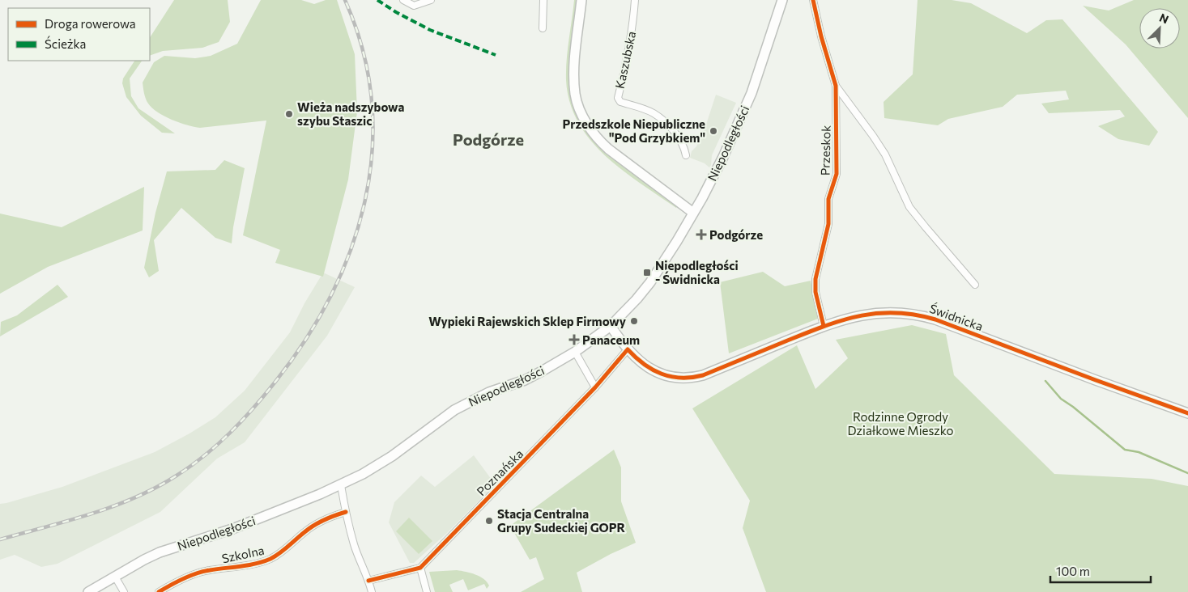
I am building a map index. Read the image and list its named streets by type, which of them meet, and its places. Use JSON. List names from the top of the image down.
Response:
{
  "streets": {
    "main road": ["Niepodległości", "Świdnicka"],
    "street": [
      "Kaszubska",
      "Przeskok",
      "Poznańska",
      "Szkolna"
    ]
  },
  "crossings": [
    ["Niepodległości", "Świdnicka"],
    ["Przeskok", "Świdnicka"],
    ["Świdnicka", "Poznańska"]
  ],
  "districts": ["Podgórze"],
  "parks": ["Rodzinne Ogrody Działkowe Mieszko"],
  "places": {
    "other": [
      "Wieża nadszybowa szybu Staszic",
      "Przedszkole Niepubliczne \"Pod Grzybkiem\"",
      "Wypieki Rajewskich Sklep Firmowy",
      "Stacja Centralna Grupy Sudeckiej GOPR"
    ],
    "health": ["Podgórze", "Panaceum"],
    "transit": ["Niepodległości - Świdnicka"]
  },
  "legend": ["Droga rowerowa", "Ścieżka"],
  "scale_bar": "100 m",
  "north": "top right"
}
